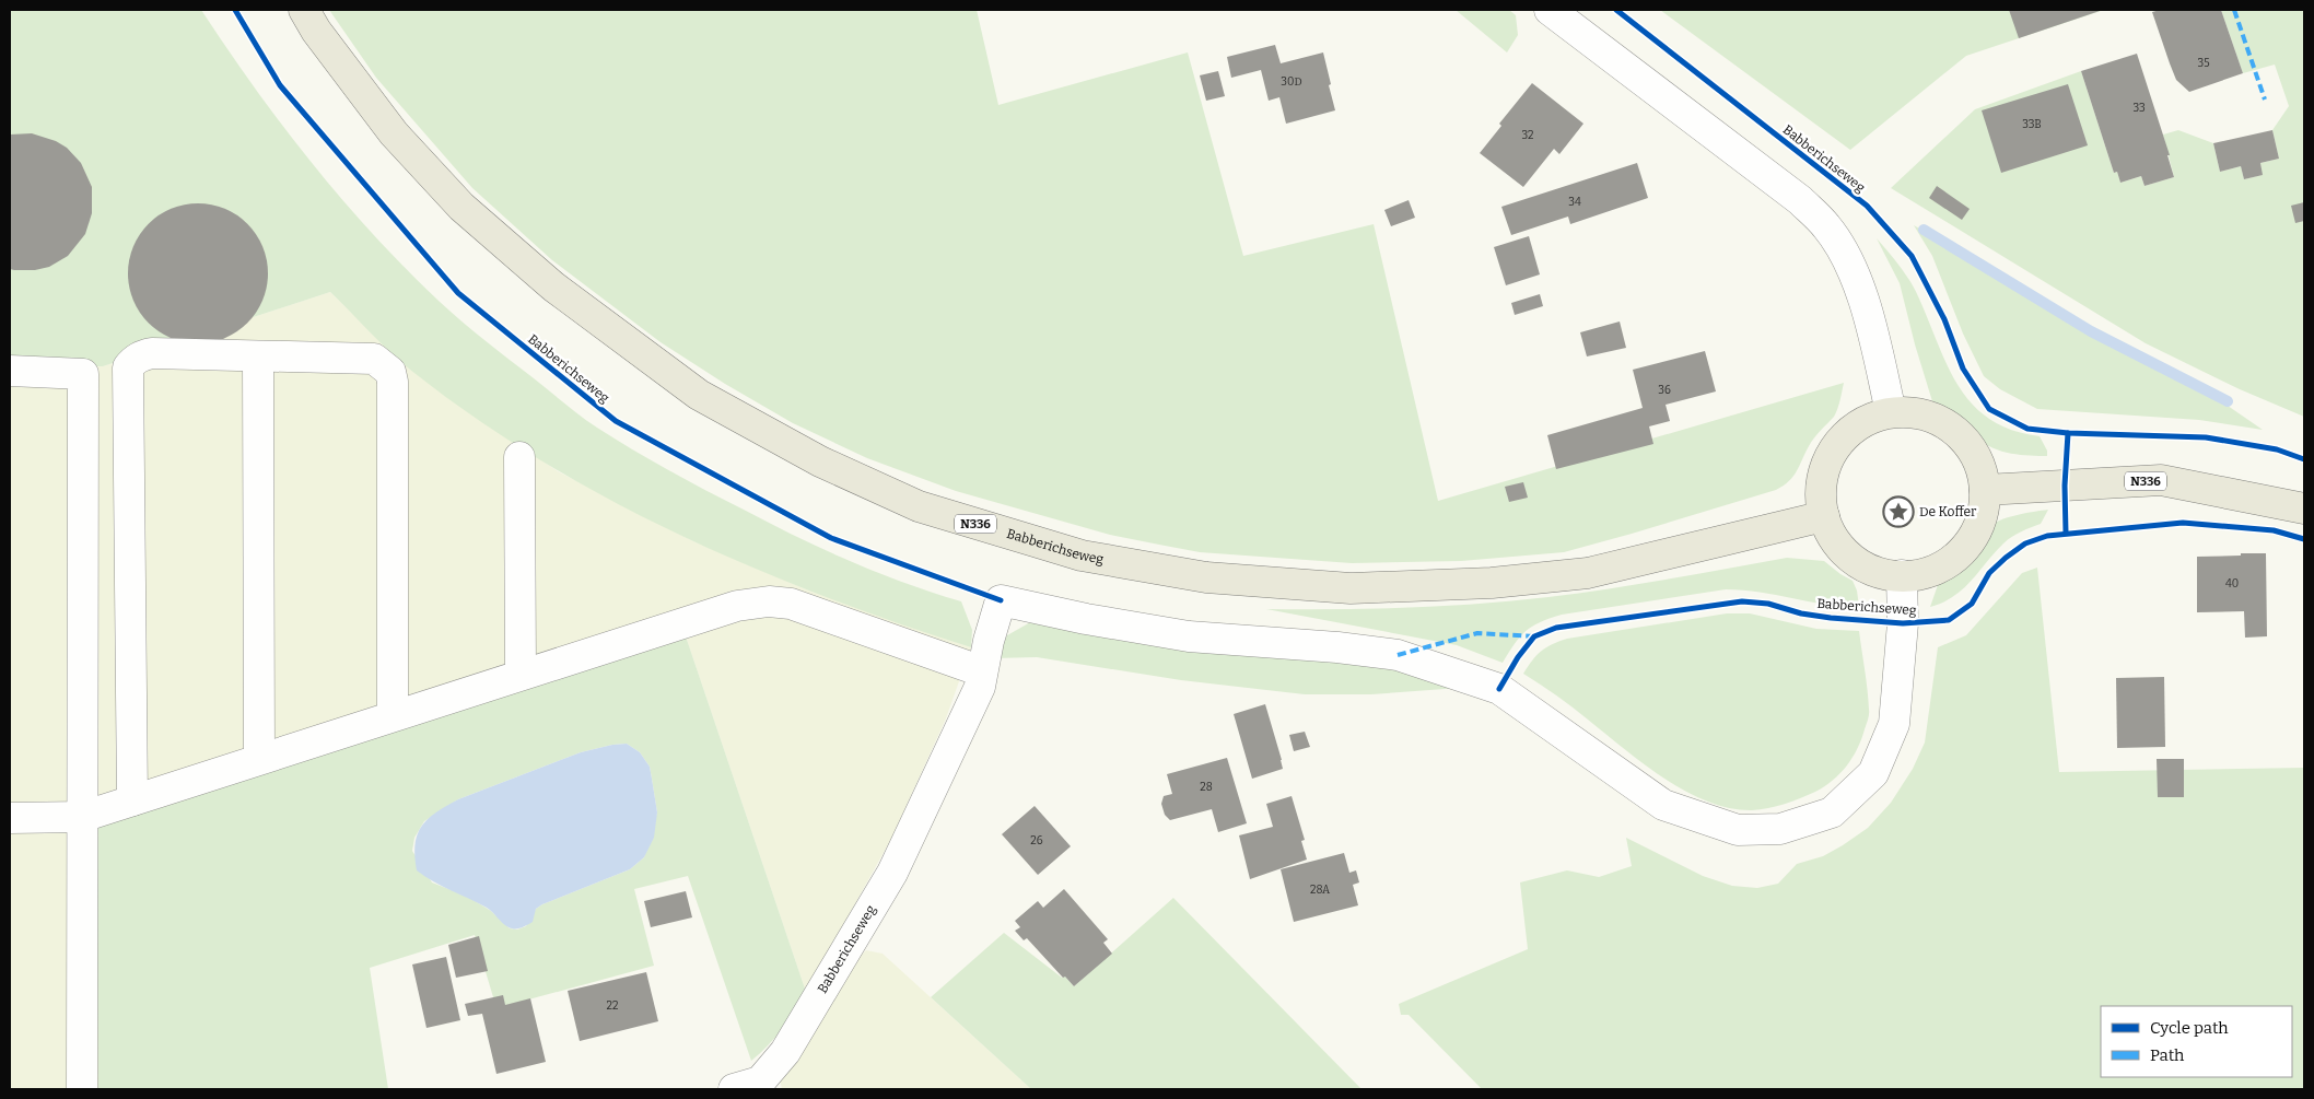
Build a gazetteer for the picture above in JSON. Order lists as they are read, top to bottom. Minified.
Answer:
{"streets":{"main road":["Babberichseweg","N336"]},"crossings":[["Babberichseweg","N336"]],"places":{"place":["De Koffer"]},"house_numbers":["35","30D","33","33B","32","34","36","40","28","26","28A","22"],"legend":["Cycle path","Path"]}
